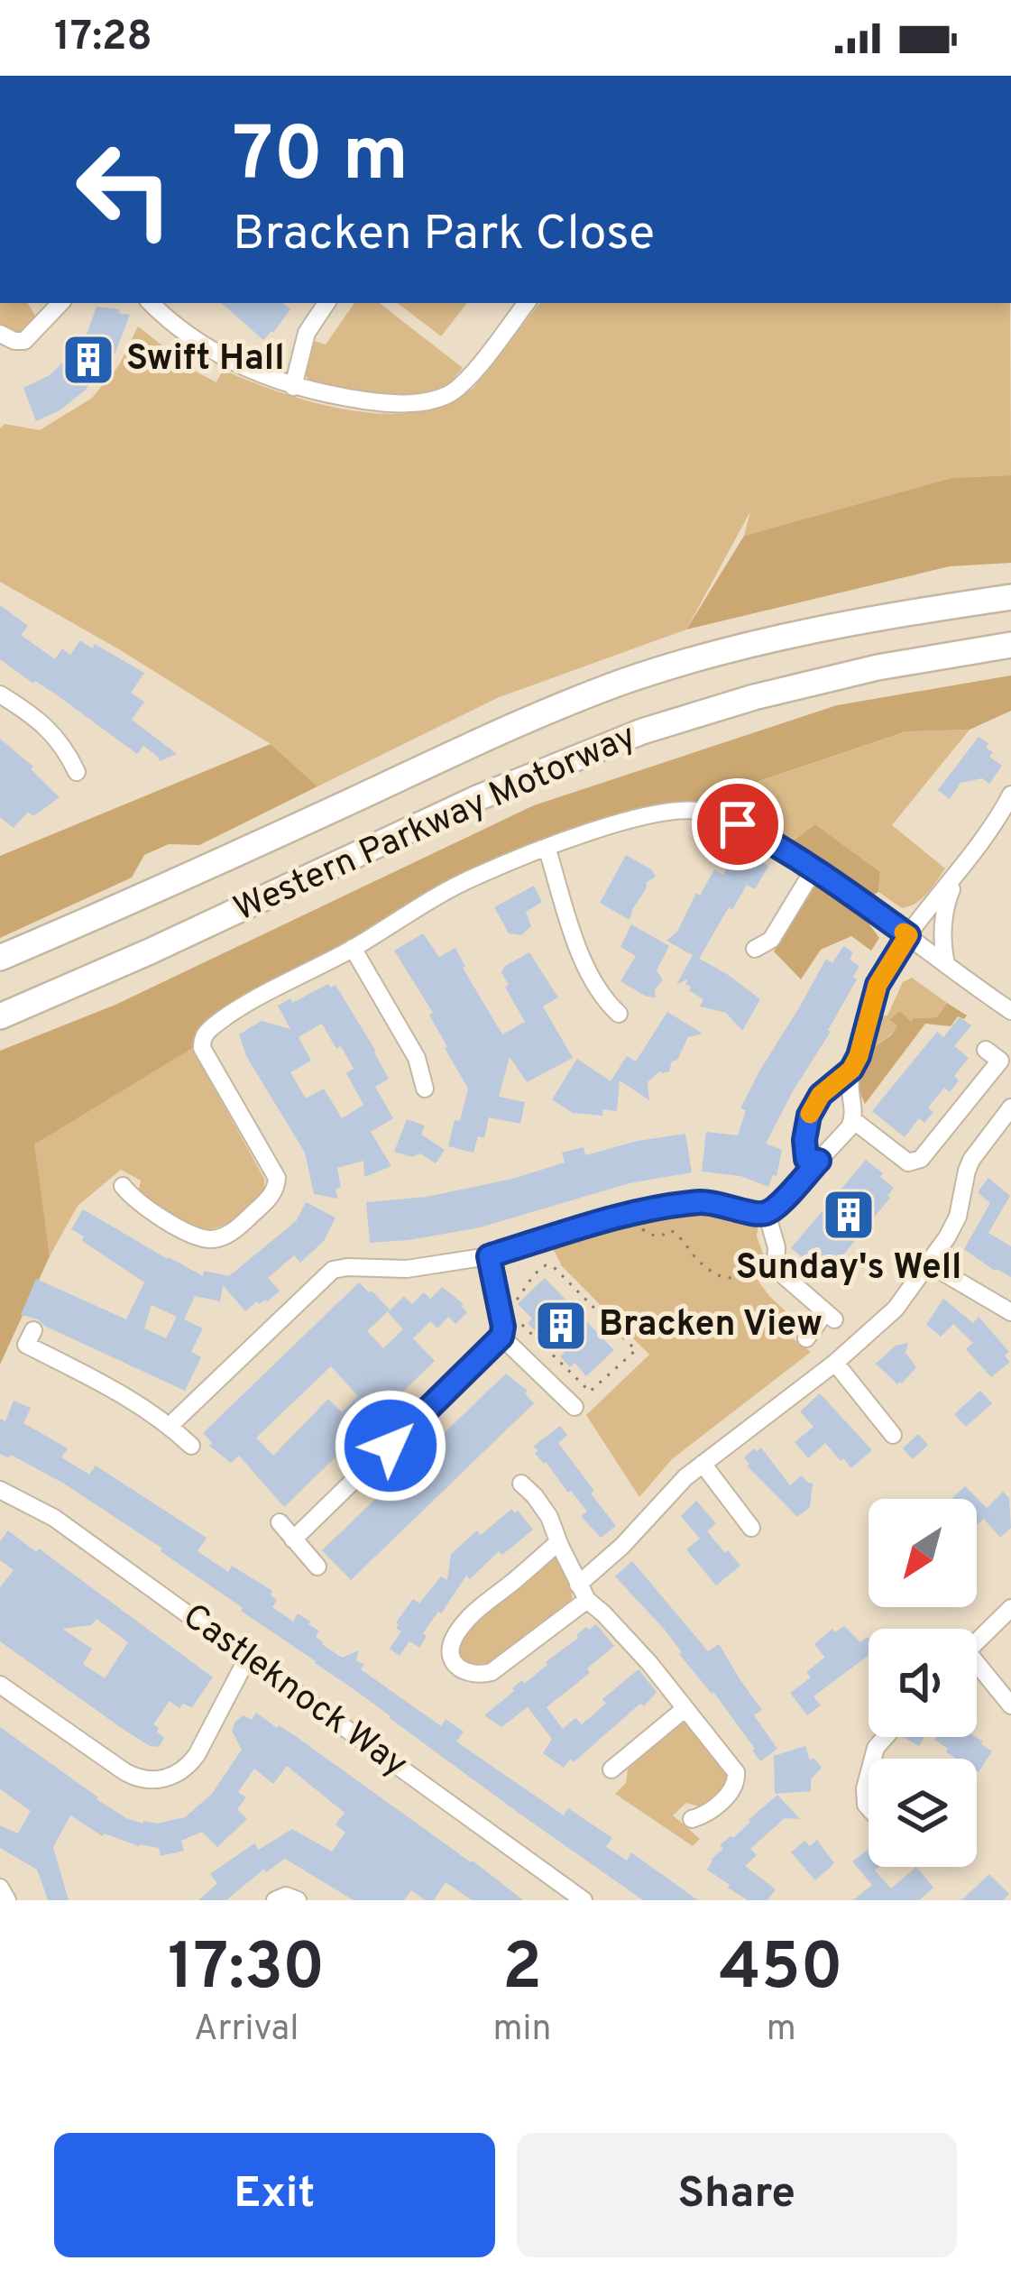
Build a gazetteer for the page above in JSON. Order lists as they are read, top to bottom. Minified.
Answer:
{"streets":{"highway":["Western Parkway Motorway"],"street":["Castleknock Way"]},"places":{"building":["Swift Hall","Sunday's Well","Bracken View"]},"north":"bottom left","page":{"status":"17:28","turn":["70 m","Bracken Park Close"],"eta":["17:30","Arrival","2","min","450","m"],"buttons":["Exit","Share"]}}
